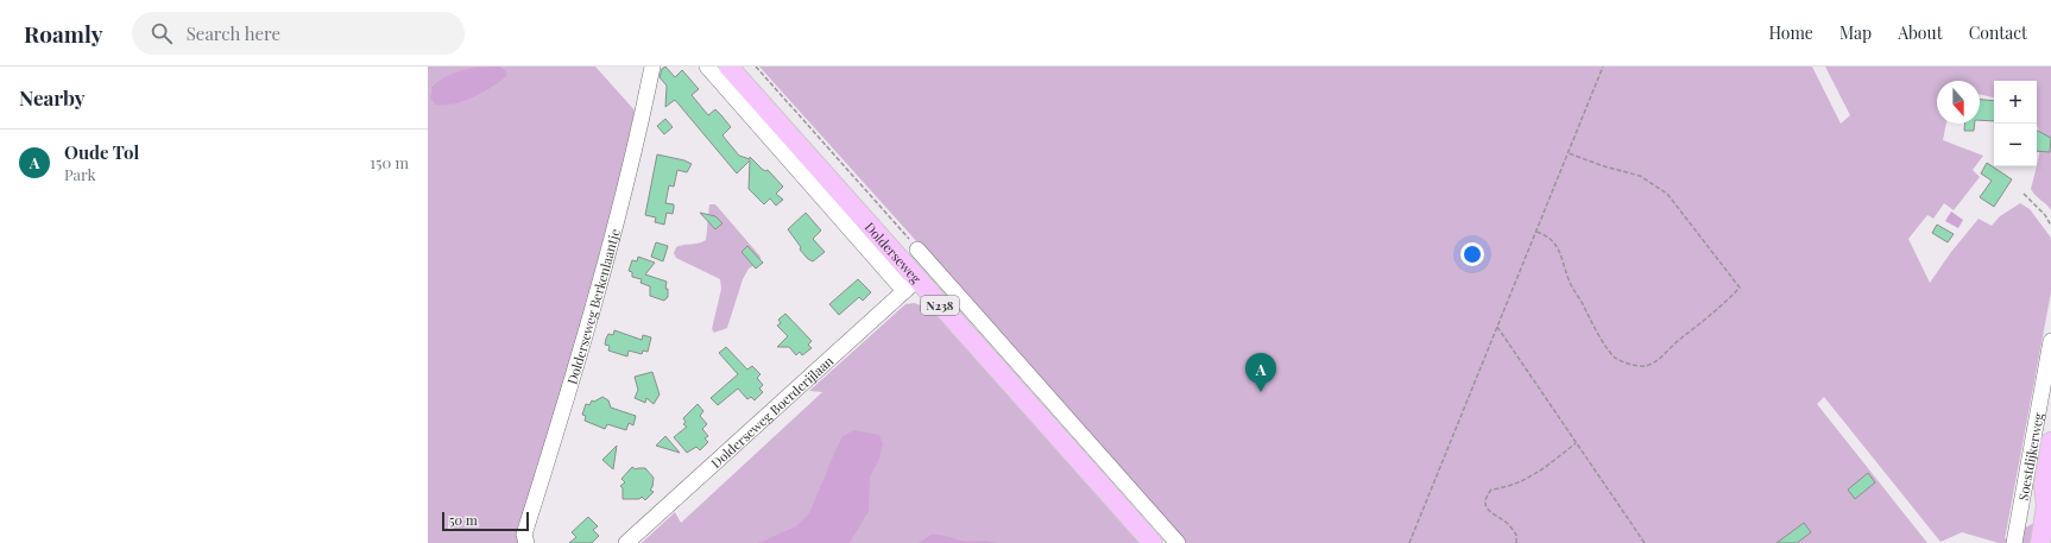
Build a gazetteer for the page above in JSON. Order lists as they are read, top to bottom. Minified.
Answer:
{"streets":{"main road":["Dolderseweg","N238","Soestdijkerweg"],"street":["Dolderseweg Berkenlaantje","Dolderseweg Boerderijlaan"]},"crossings":[["Dolderseweg","Dolderseweg Boerderijlaan"]],"scale_bar":"50 m","north":"bottom","page":{"header":"Roamly","search":"Search here","nav":["Home","Map","About","Contact"],"heading":"Nearby","map_buttons":["+","−"],"list":[{"mark":"A","name":"Oude Tol","note":"Park","value":"150 m"}],"pins":"A","scale":"50 m"}}
